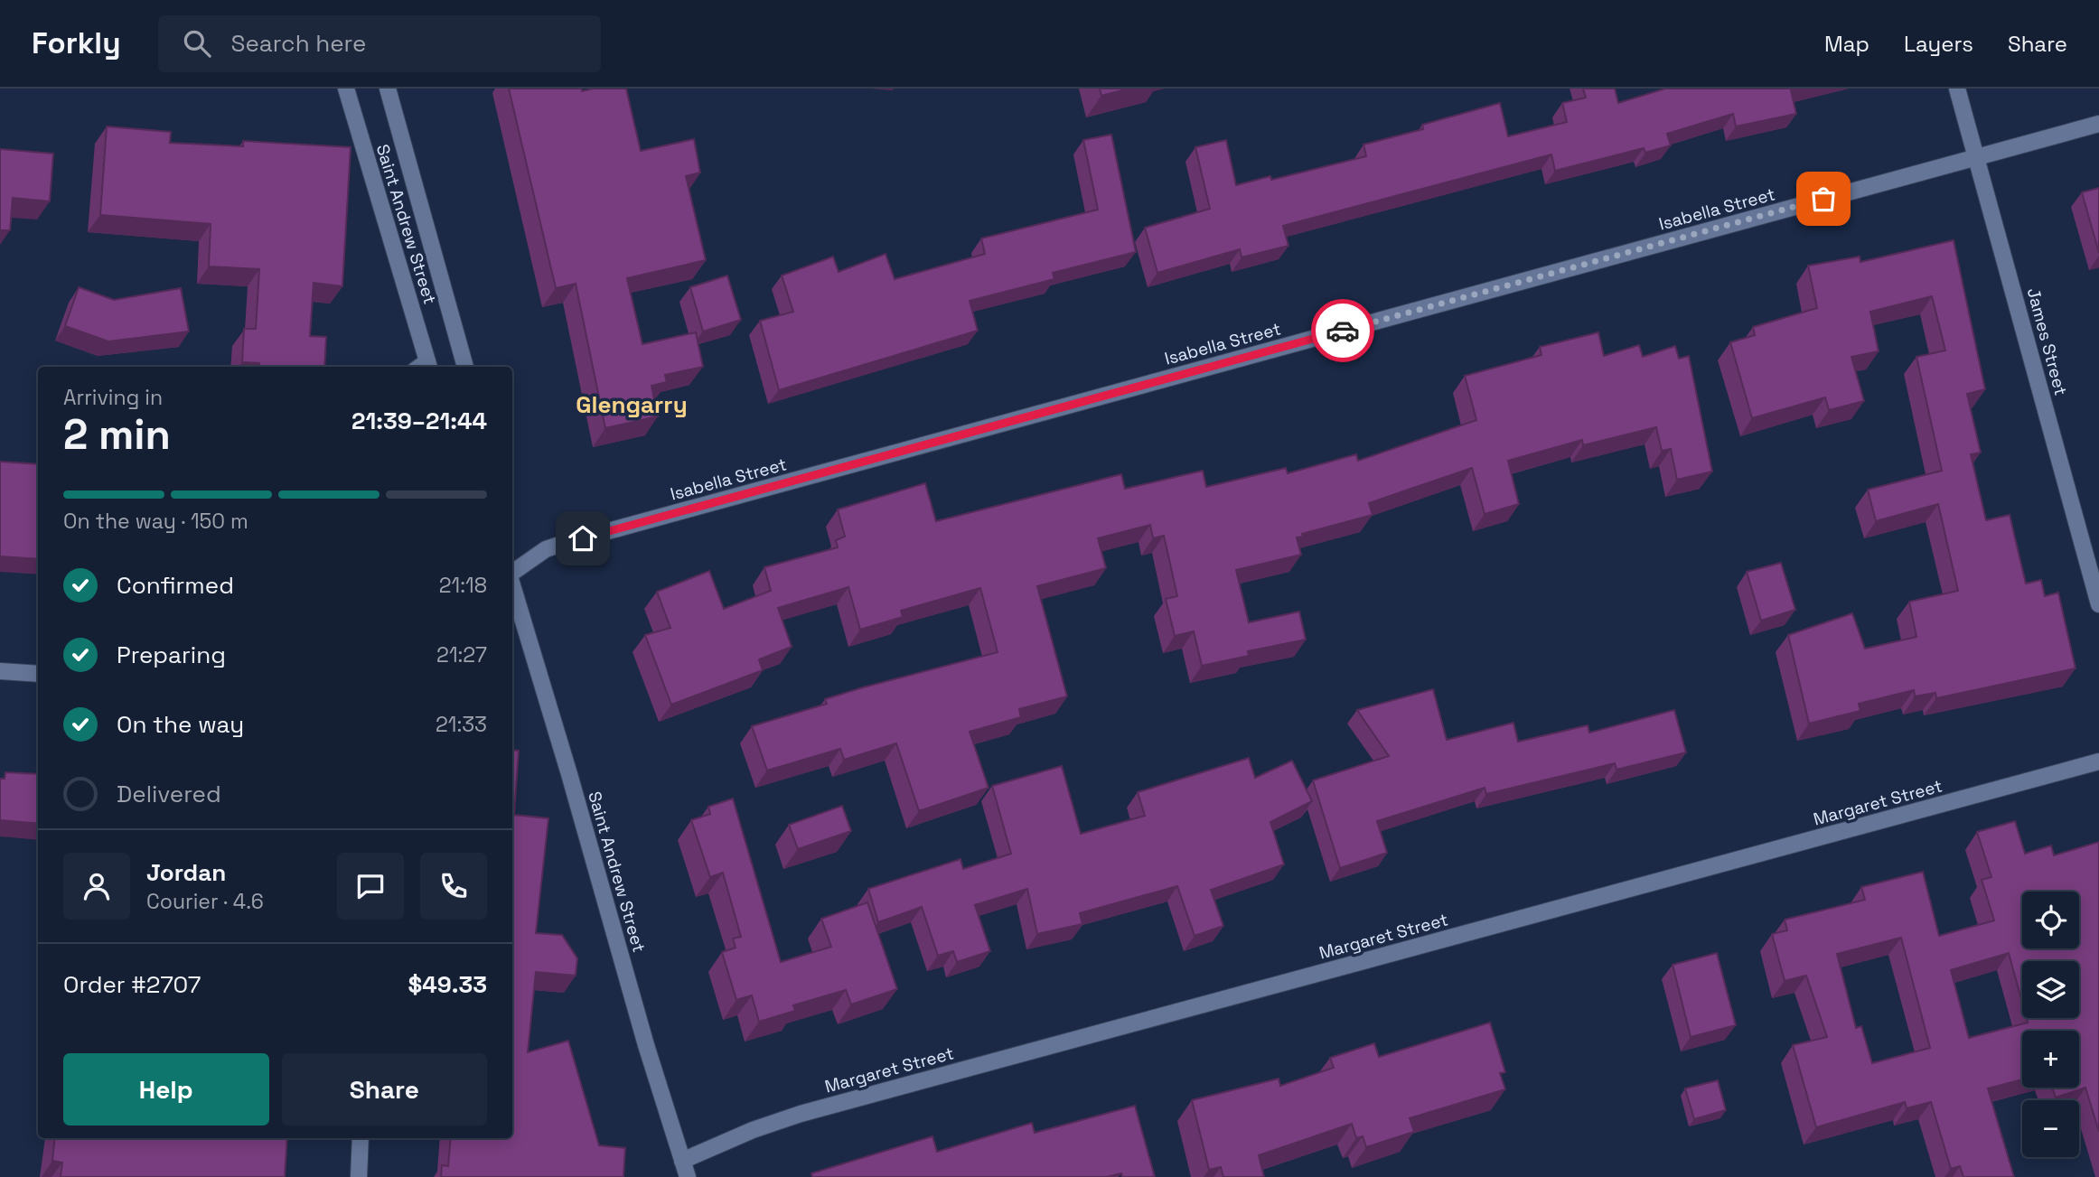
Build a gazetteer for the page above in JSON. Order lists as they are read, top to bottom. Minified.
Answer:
{"streets":{"street":["Isabella Street","Saint Andrew Street","James Street","Margaret Street"]},"crossings":[["Isabella Street","James Street"],["Saint Andrew Street","Margaret Street"]],"districts":["Glengarry"],"page":{"header":"Forkly","search":"Search here","nav":["Map","Layers","Share"],"heading":["2 min","Arriving in","21:39–21:44"],"panel":["Jordan","Courier · 4.6","Order #2707","$49.33"],"bar":"On the way · 150 m","list":[["Confirmed","21:18"],["Preparing","21:27"],["On the way","21:33"],"Delivered"],"map_buttons":["+","−"],"buttons":["Help","Share"]}}
